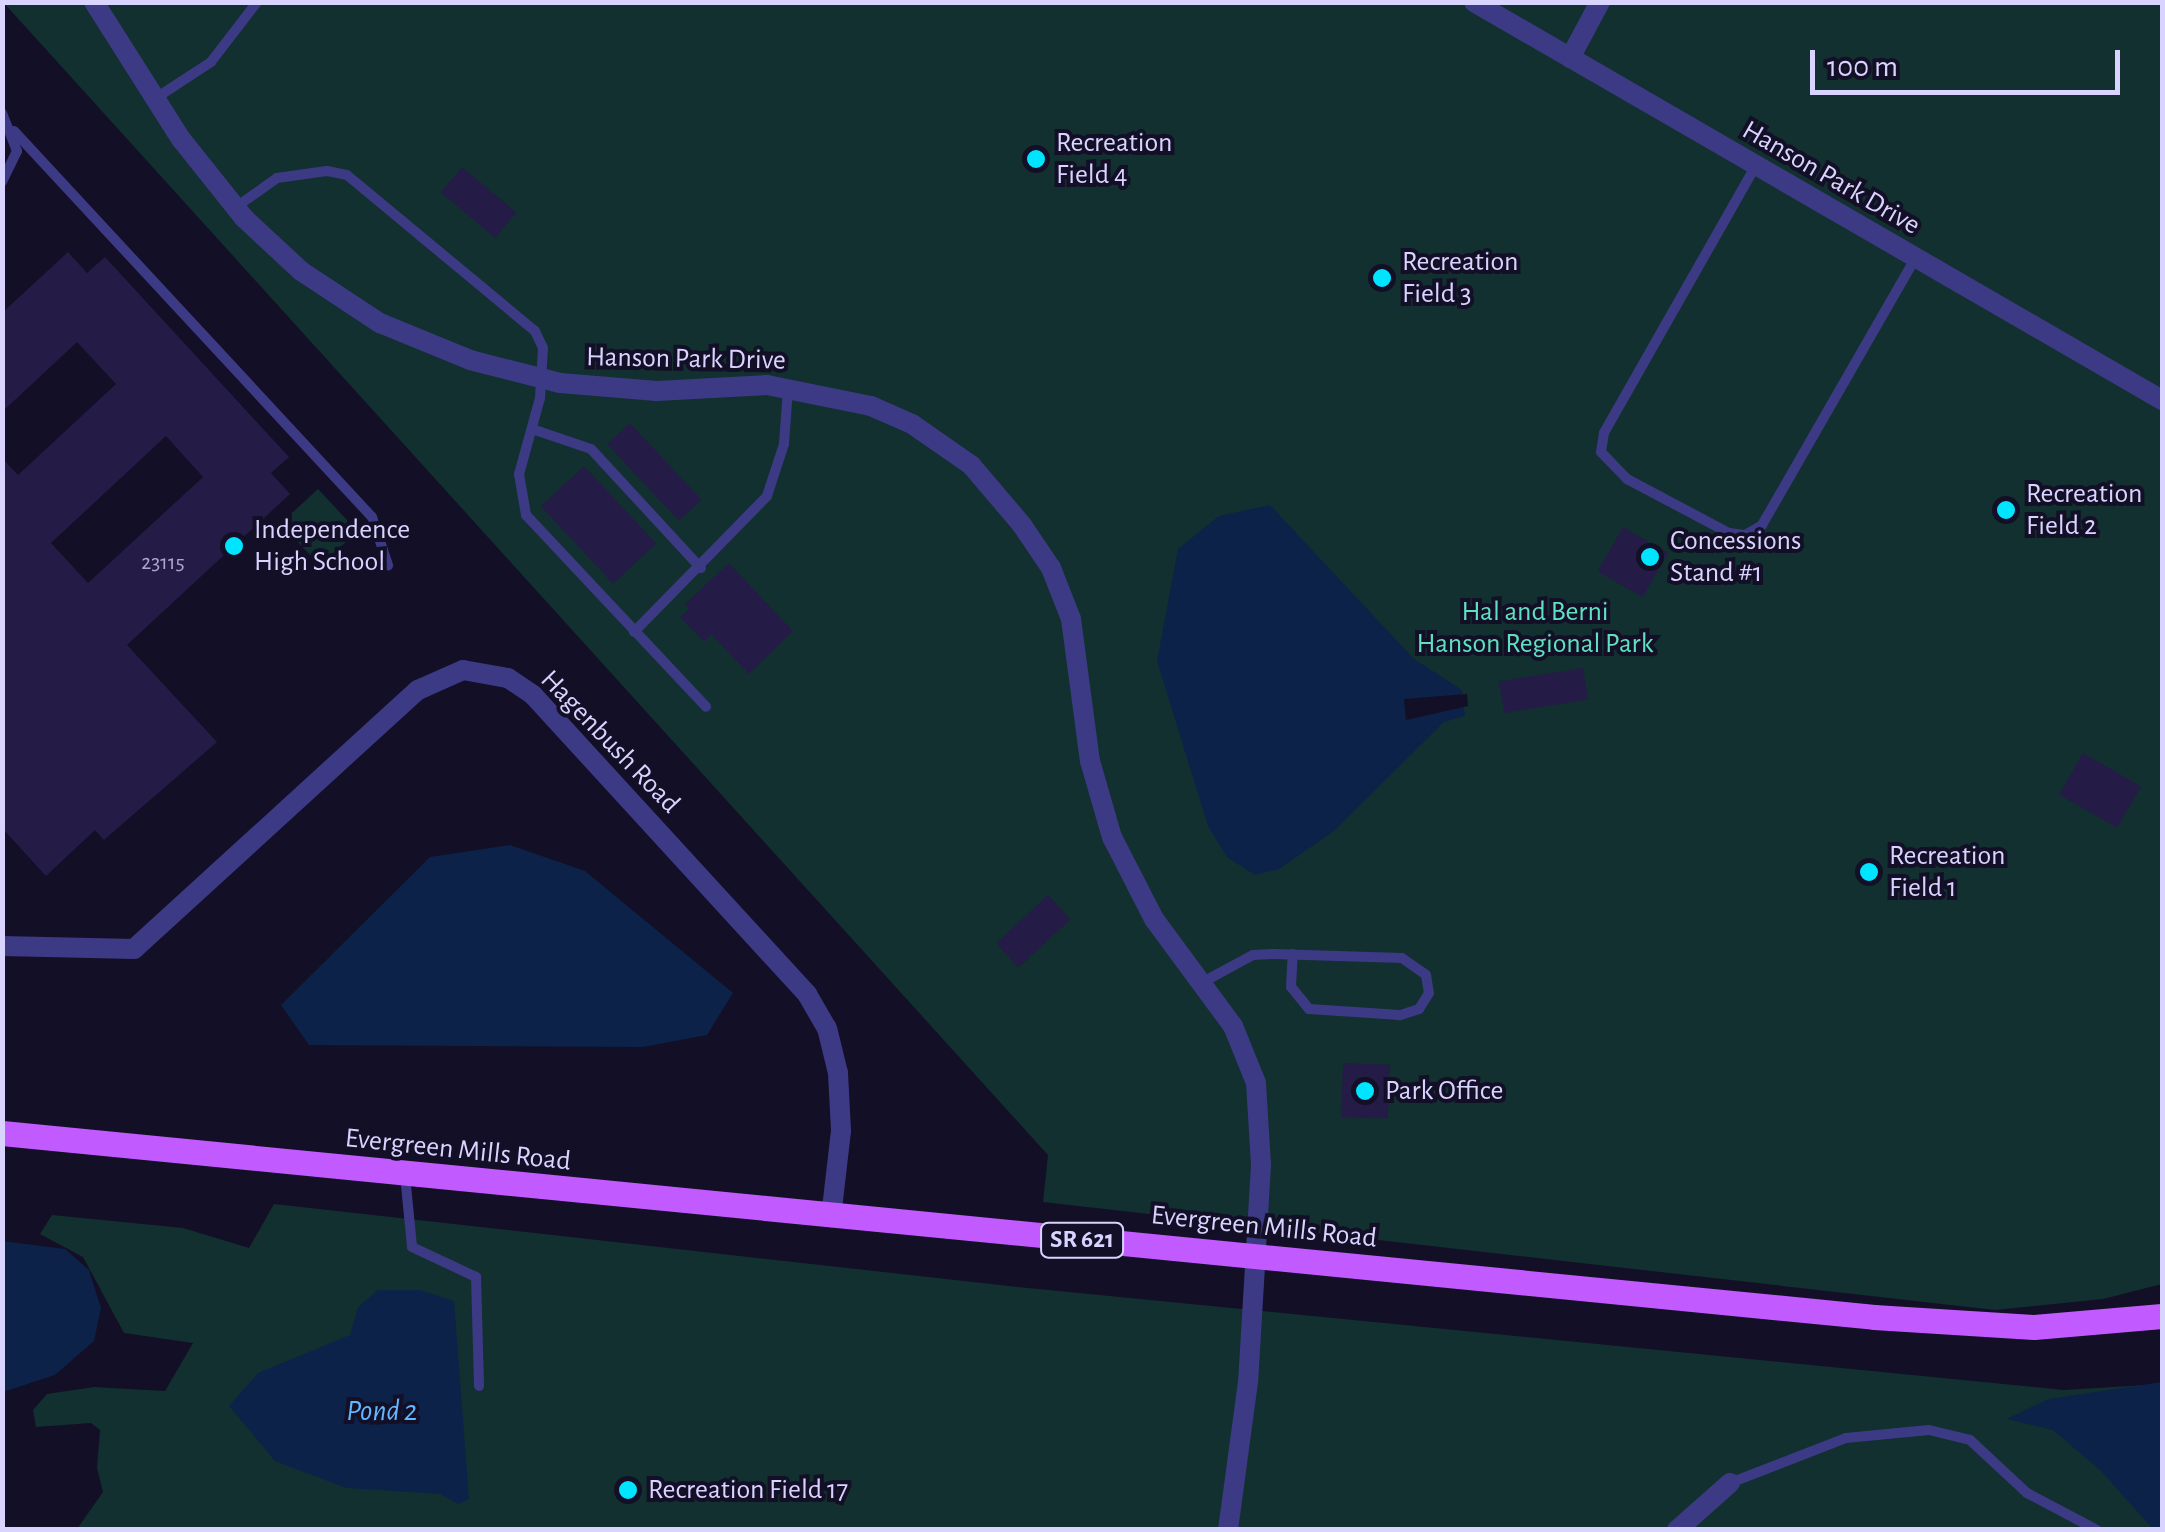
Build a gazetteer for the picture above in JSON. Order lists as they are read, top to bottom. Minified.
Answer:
{"streets":{"main road":["Evergreen Mills Road","SR 621"],"street":["Hanson Park Drive","Hagenbush Road"]},"crossings":[["Hanson Park Drive","Evergreen Mills Road"],["Hagenbush Road","Evergreen Mills Road"]],"water":["Pond 2"],"parks":["Hal and Berni Hanson Regional Park"],"places":["Recreation Field 4","Recreation Field 3","Recreation Field 2","Independence High School","Concessions Stand #1","Recreation Field 1","Park Office","Recreation Field 17"],"house_numbers":["23115"],"scale_bar":"100 m"}
